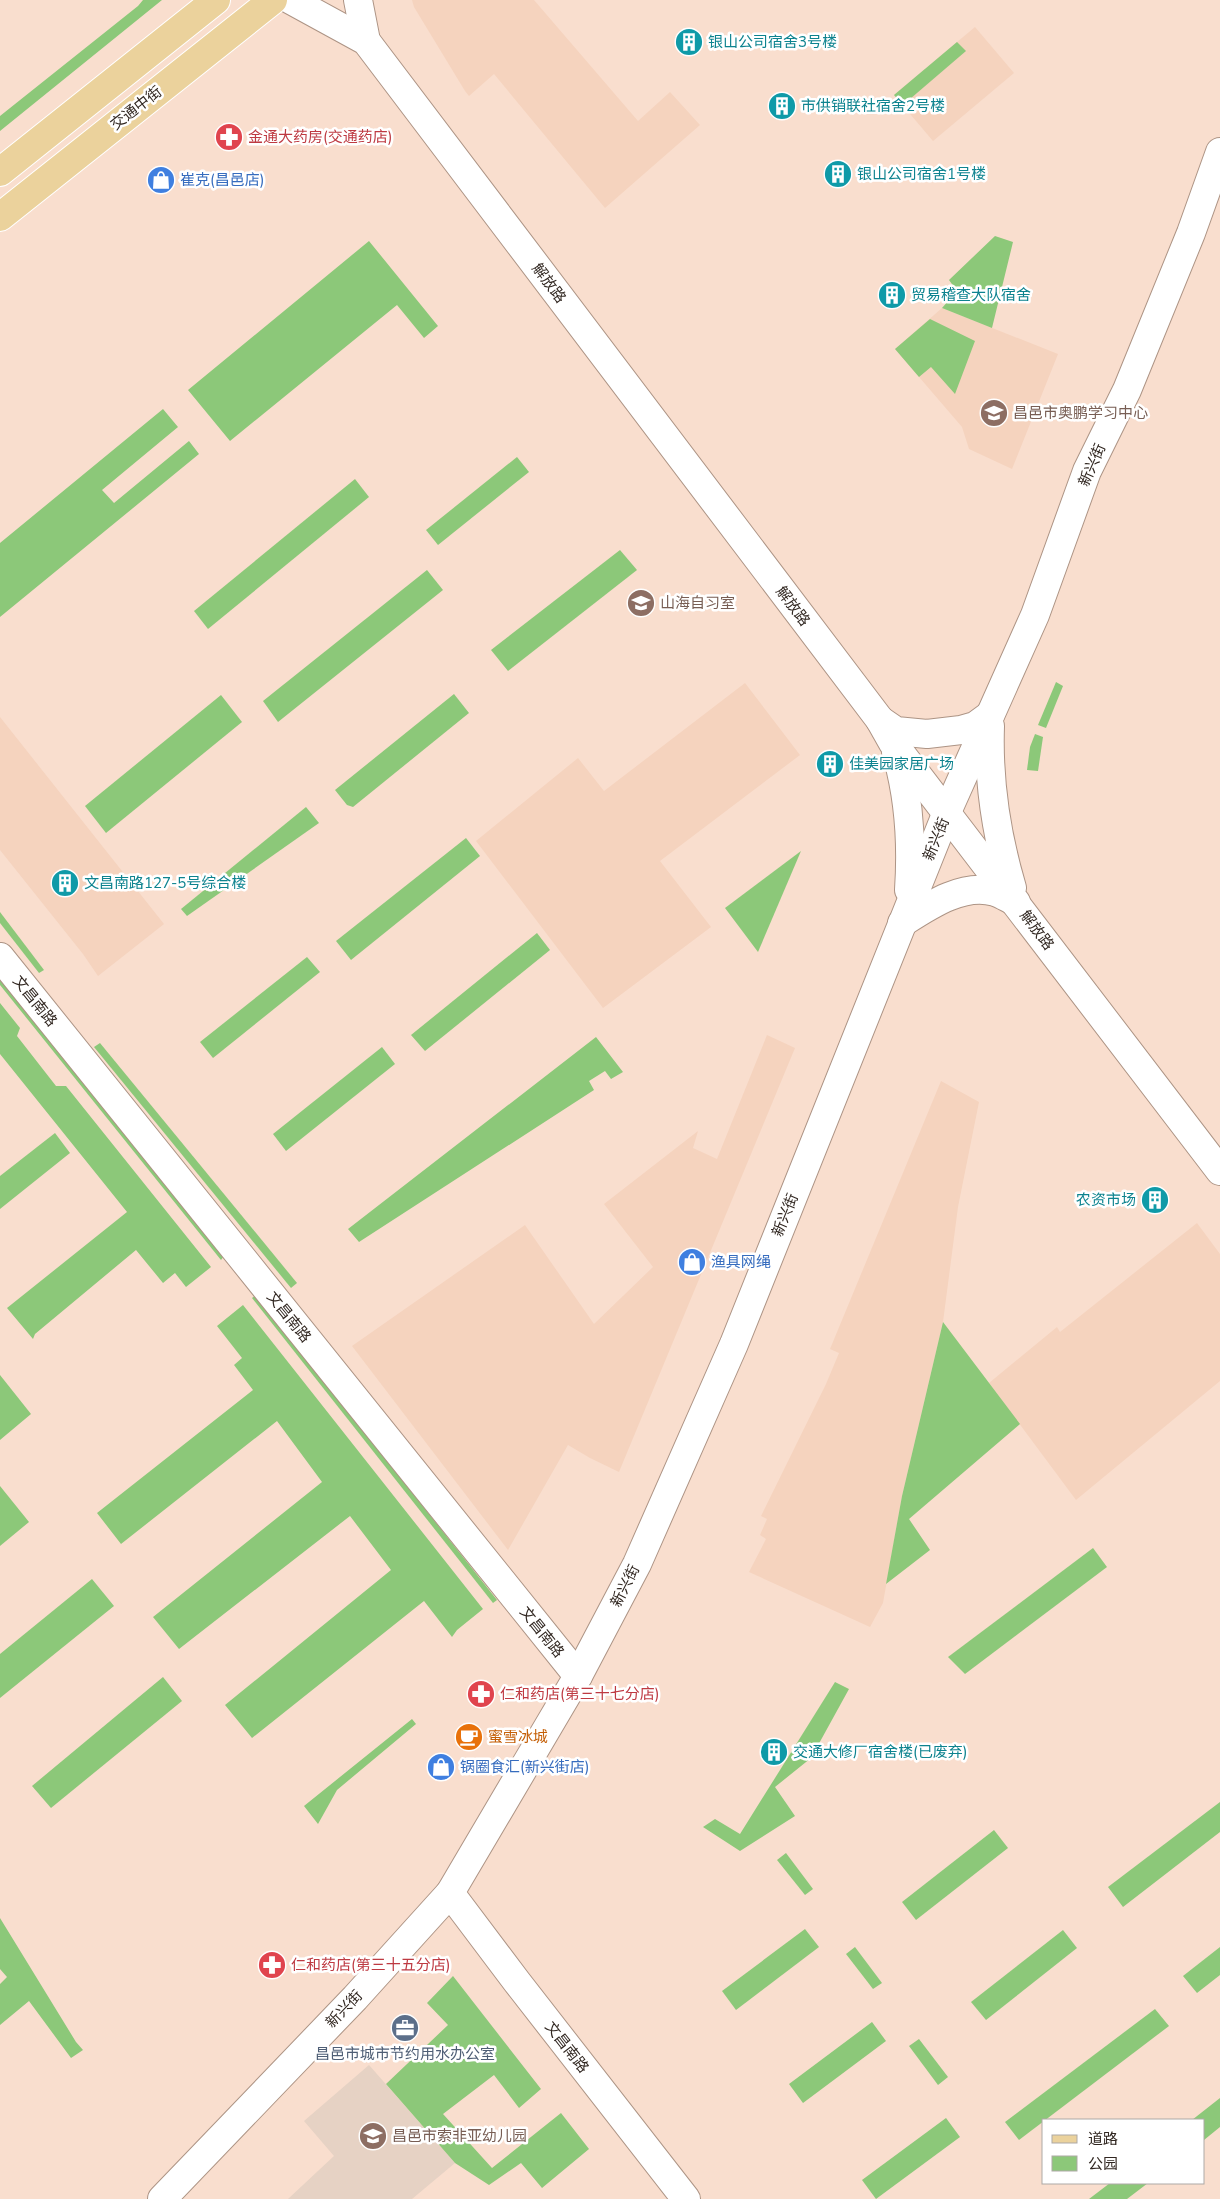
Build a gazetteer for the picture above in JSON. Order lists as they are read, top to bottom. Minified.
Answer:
{"streets":{"main road":["交通中街"],"street":["解放路","新兴街","文昌南路"]},"crossings":[["解放路","新兴街"],["新兴街","文昌南路"]],"places":{"building":["银山公司宿舍3号楼","市供销联社宿舍2号楼","银山公司宿舍1号楼","贸易稽查大队宿舍","佳美园家居广场","文昌南路127-5号综合楼","农资市场","交通大修厂宿舍楼(已废弃)"],"pharmacy":["金通大药房(交通药店)","仁和药店(第三十七分店)","仁和药店(第三十五分店)"],"shop":["崔克(昌邑店)","渔具网绳","锅圈食汇(新兴街店)"],"school or university":["昌邑市奥鹏学习中心","山海自习室","昌邑市索非亚幼儿园"],"cafe":["蜜雪冰城"],"office":["昌邑市城市节约用水办公室"]},"legend":["道路","公园"]}
